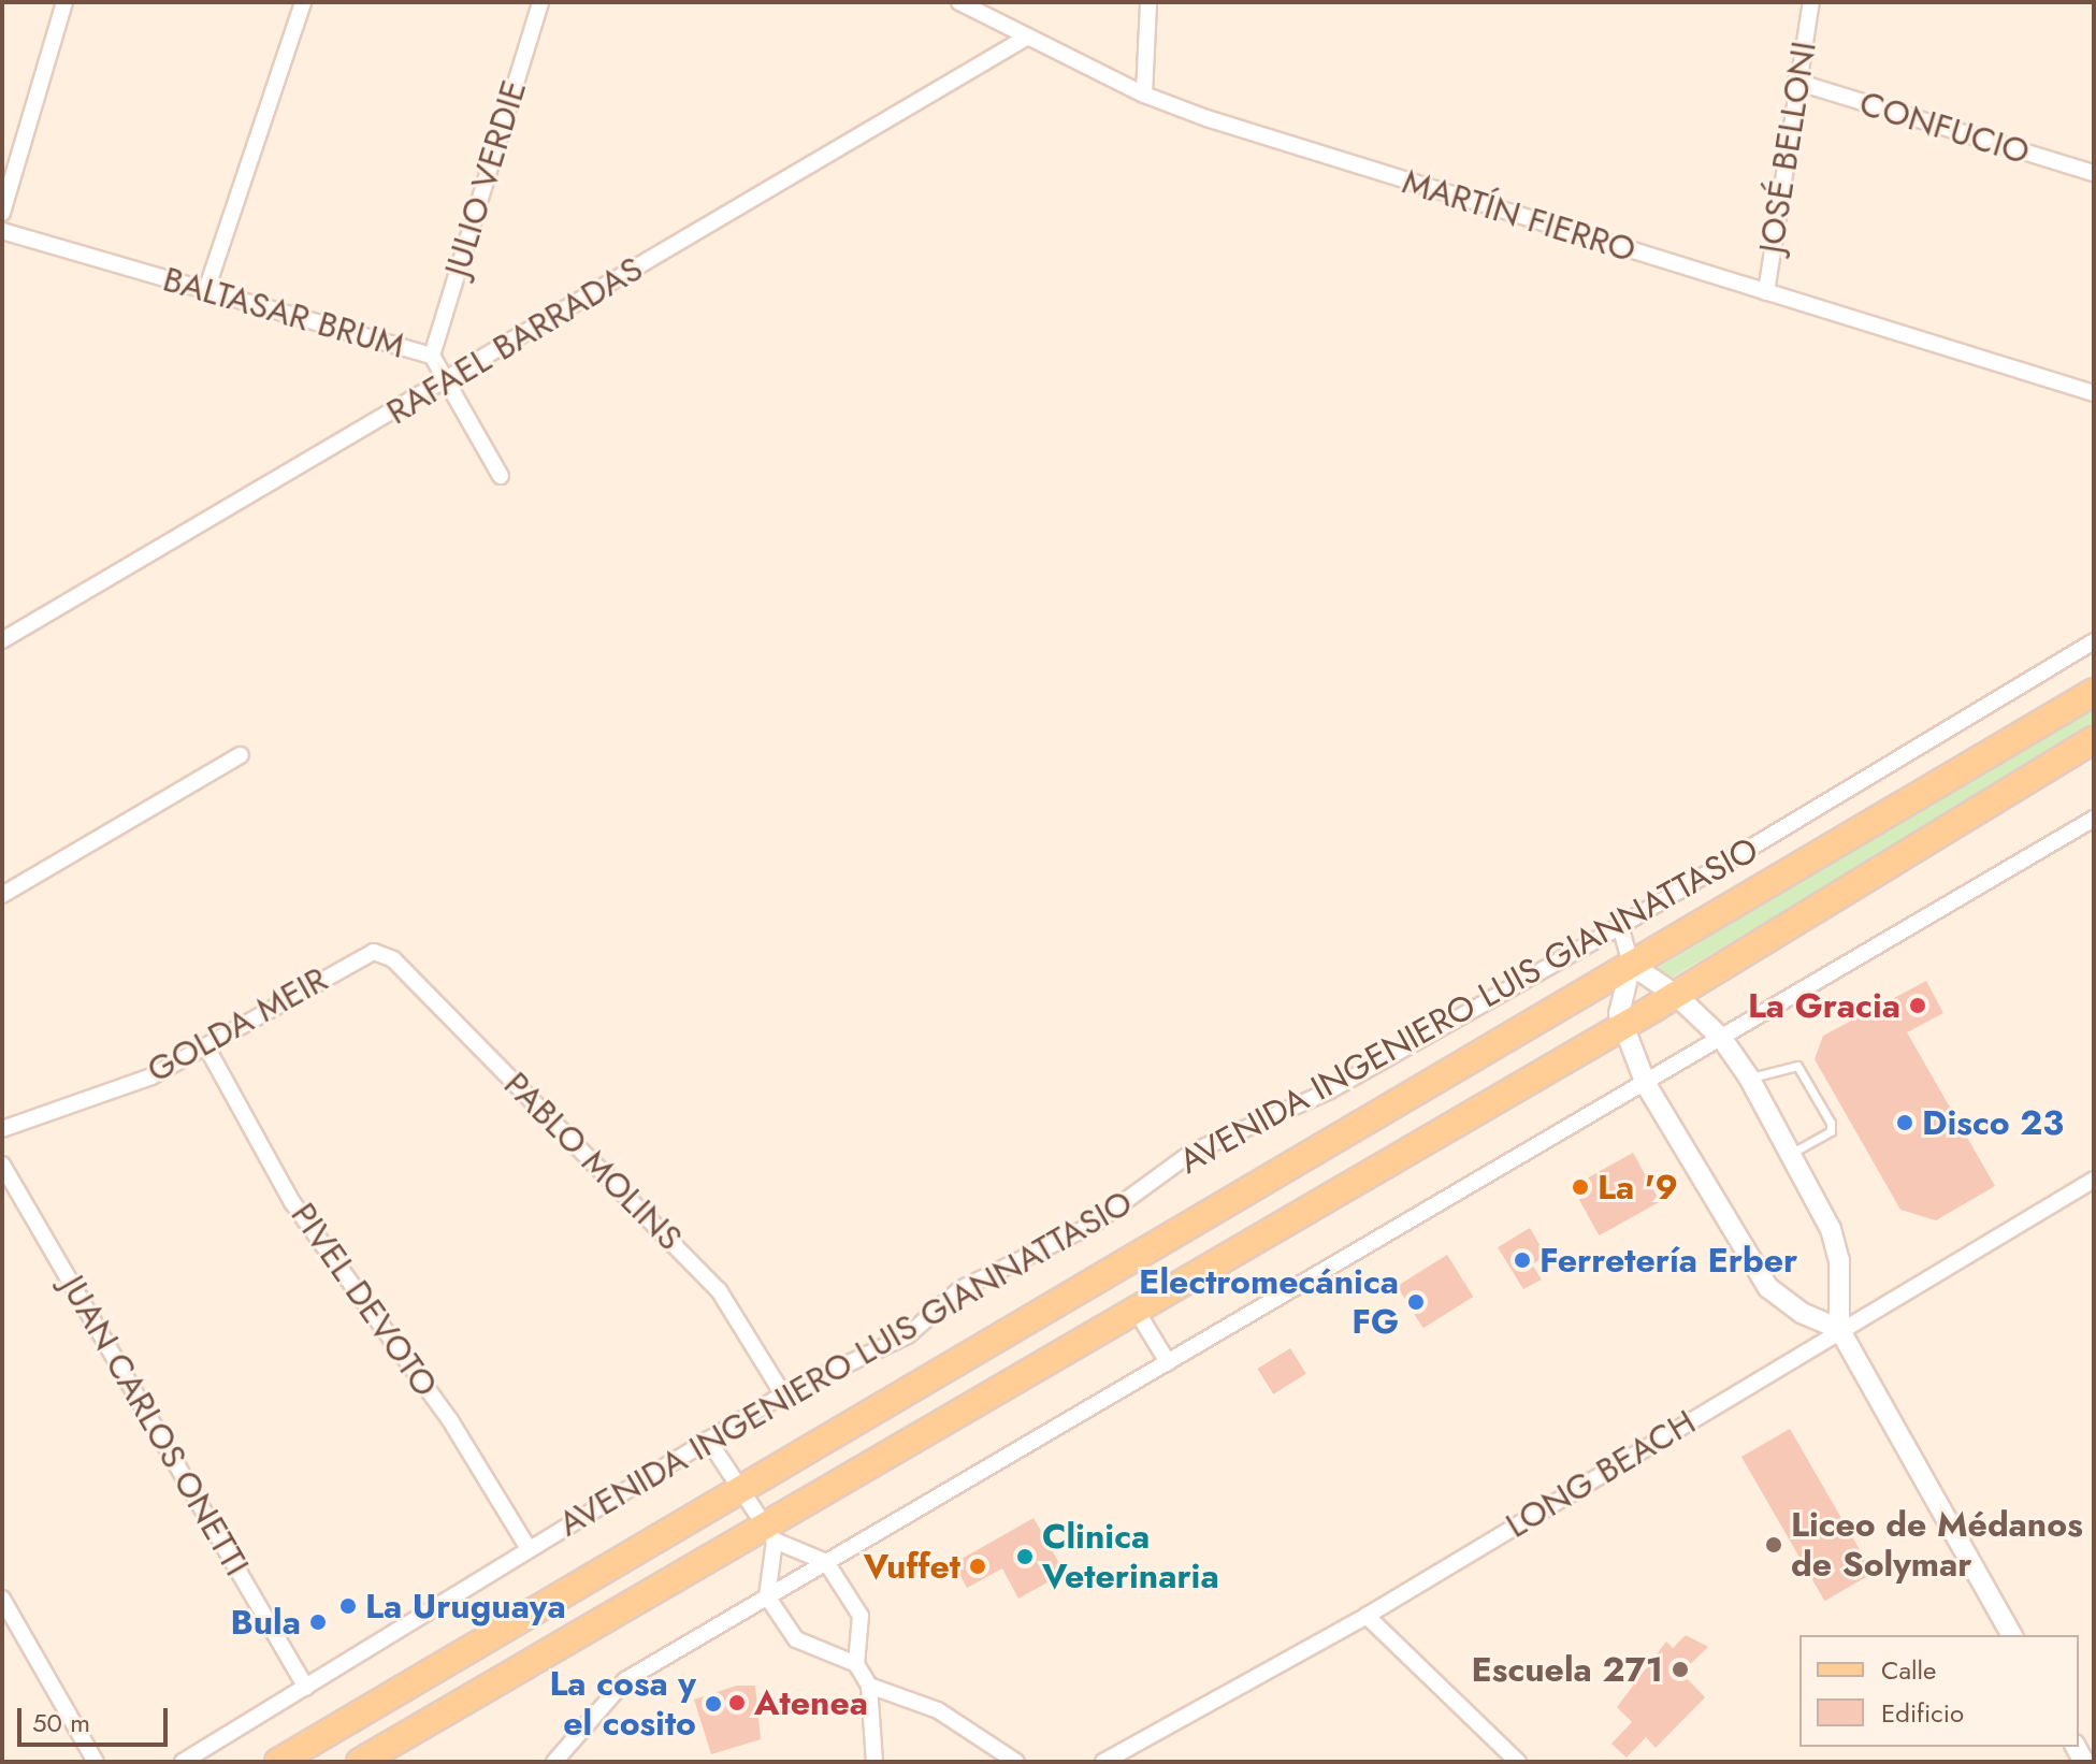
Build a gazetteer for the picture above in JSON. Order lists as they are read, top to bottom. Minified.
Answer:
{"streets":{"main road":["AVENIDA INGENIERO LUIS GIANNATTASIO"],"street":["CONFUCIO","JOSÉ BELLONI","JULIO VERDIE","MARTÍN FIERRO","BALTASAR BRUM","RAFAEL BARRADAS","GOLDA MEIR","PABLO MOLINS","PIVEL DEVOTO","JUAN CARLOS ONETTI","LONG BEACH"]},"crossings":[["CONFUCIO","JOSÉ BELLONI"],["JOSÉ BELLONI","MARTÍN FIERRO"],["JULIO VERDIE","BALTASAR BRUM"],["MARTÍN FIERRO","RAFAEL BARRADAS"],["BALTASAR BRUM","RAFAEL BARRADAS"],["AVENIDA INGENIERO LUIS GIANNATTASIO","PABLO MOLINS"],["AVENIDA INGENIERO LUIS GIANNATTASIO","PIVEL DEVOTO"],["AVENIDA INGENIERO LUIS GIANNATTASIO","JUAN CARLOS ONETTI"],["GOLDA MEIR","PABLO MOLINS"],["GOLDA MEIR","PIVEL DEVOTO"]],"places":["La Gracia","Disco 23","La '9","Ferretería Erber","Electromecánica FG","Liceo de Médanos de Solymar","Clinica Veterinaria","Vuffet","La Uruguaya","Bula","Escuela 271","Atenea","La cosa y el cosito"],"legend":["Calle","Edificio"],"scale_bar":"50 m"}
